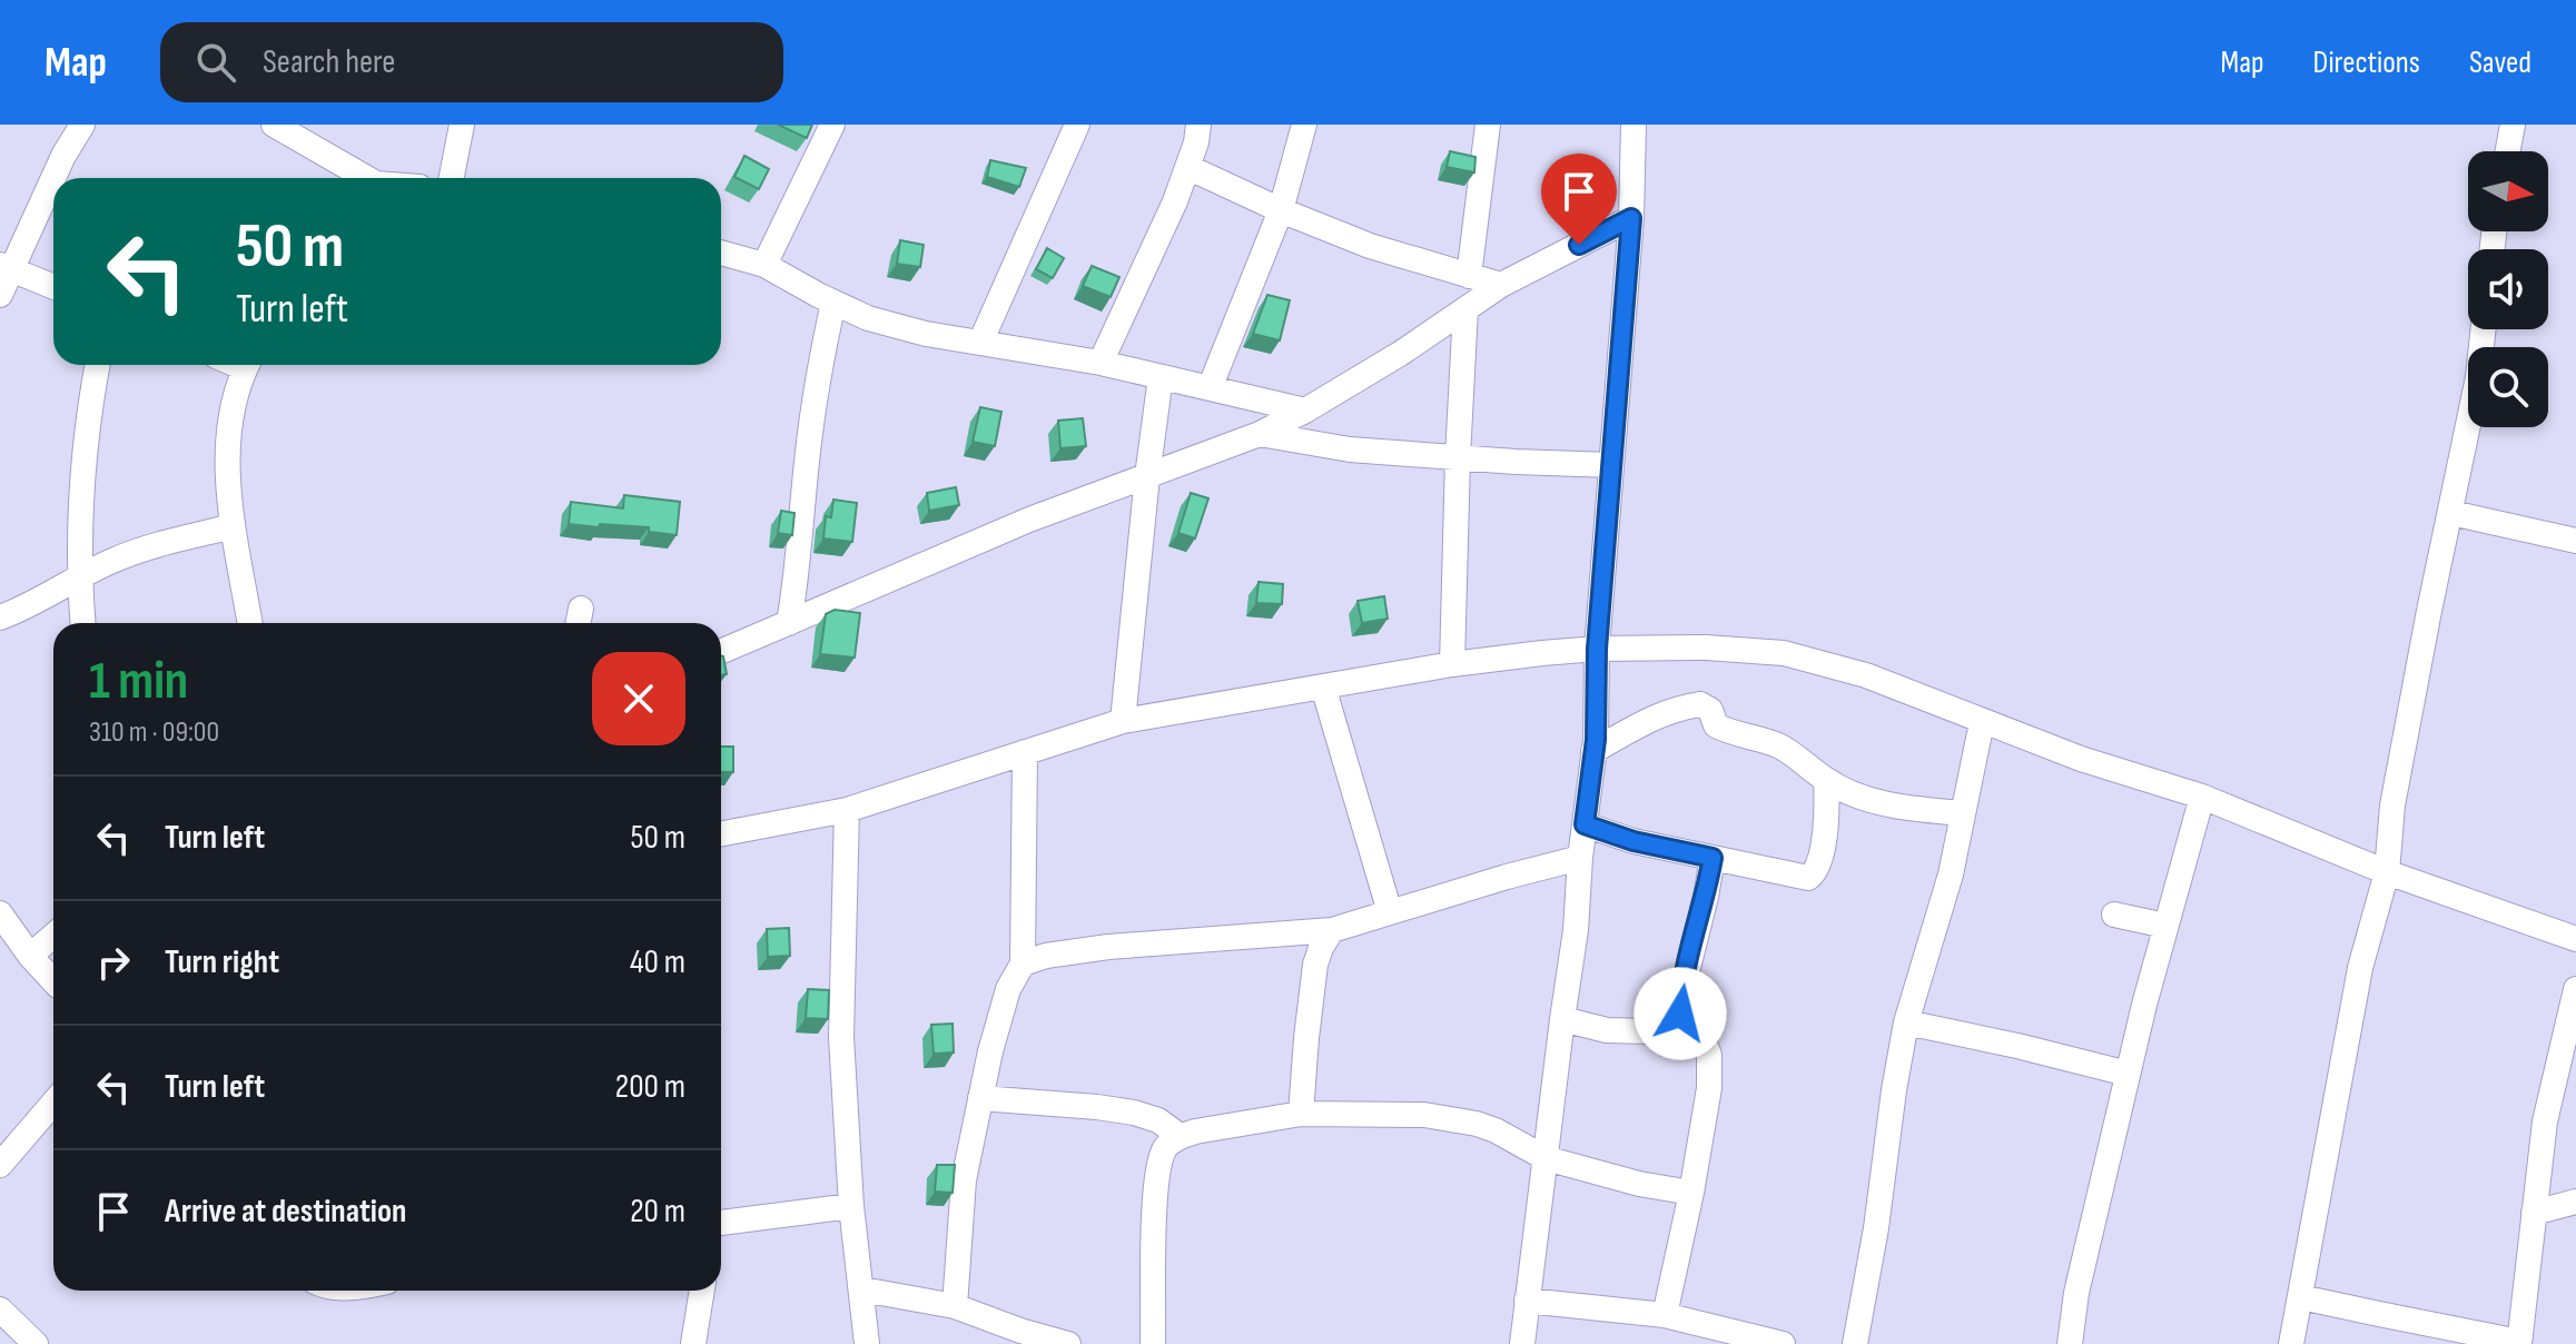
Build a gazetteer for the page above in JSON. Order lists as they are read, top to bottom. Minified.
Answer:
{"north":"right","page":{"header":"Map","search":"Search here","nav":["Map","Directions","Saved"],"turn":["50 m","Turn left"],"heading":["1 min","310 m · 09:00"],"list":[{"name":"Turn left","value":"50 m"},{"name":"Turn right","value":"40 m"},{"name":"Turn left","value":"200 m"},{"name":"Arrive at destination","value":"20 m"}]}}
